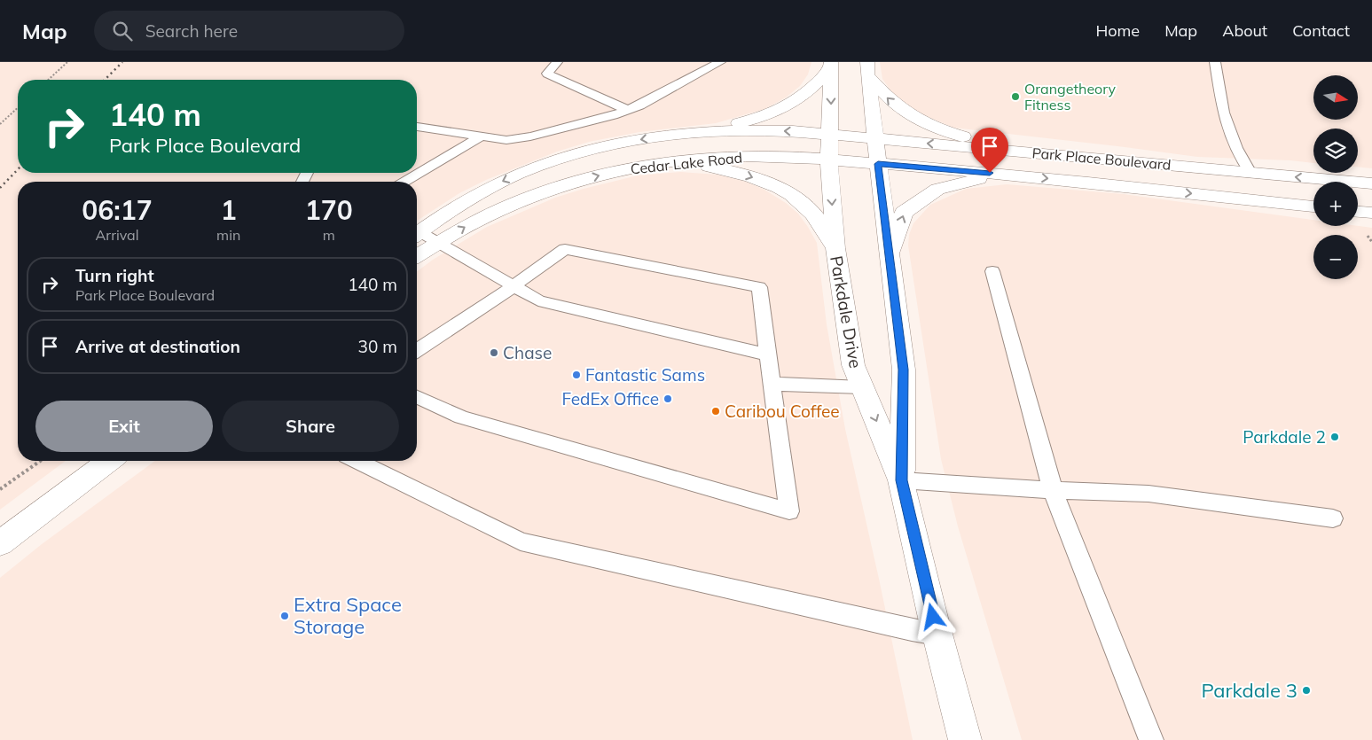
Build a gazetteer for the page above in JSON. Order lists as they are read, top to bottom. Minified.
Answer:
{"streets":{"street":["Park Place Boulevard","Cedar Lake Road","Parkdale Drive"]},"crossings":[["Park Place Boulevard","Cedar Lake Road"],["Park Place Boulevard","Parkdale Drive"],["Cedar Lake Road","Parkdale Drive"]],"places":["Orangetheory Fitness","Chase","Fantastic Sams","FedEx Office","Caribou Coffee","Parkdale 2","Extra Space Storage","Parkdale 3"],"north":"right","page":{"header":"Map","search":"Search here","nav":["Home","Map","About","Contact"],"map_buttons":["+","−"],"turn":["140 m","Park Place Boulevard"],"eta":["06:17","Arrival","1","min","170","m"],"list":[{"name":"Turn right","note":"Park Place Boulevard","value":"140 m"},{"name":"Arrive at destination","value":"30 m"}],"buttons":["Exit","Share"]}}
